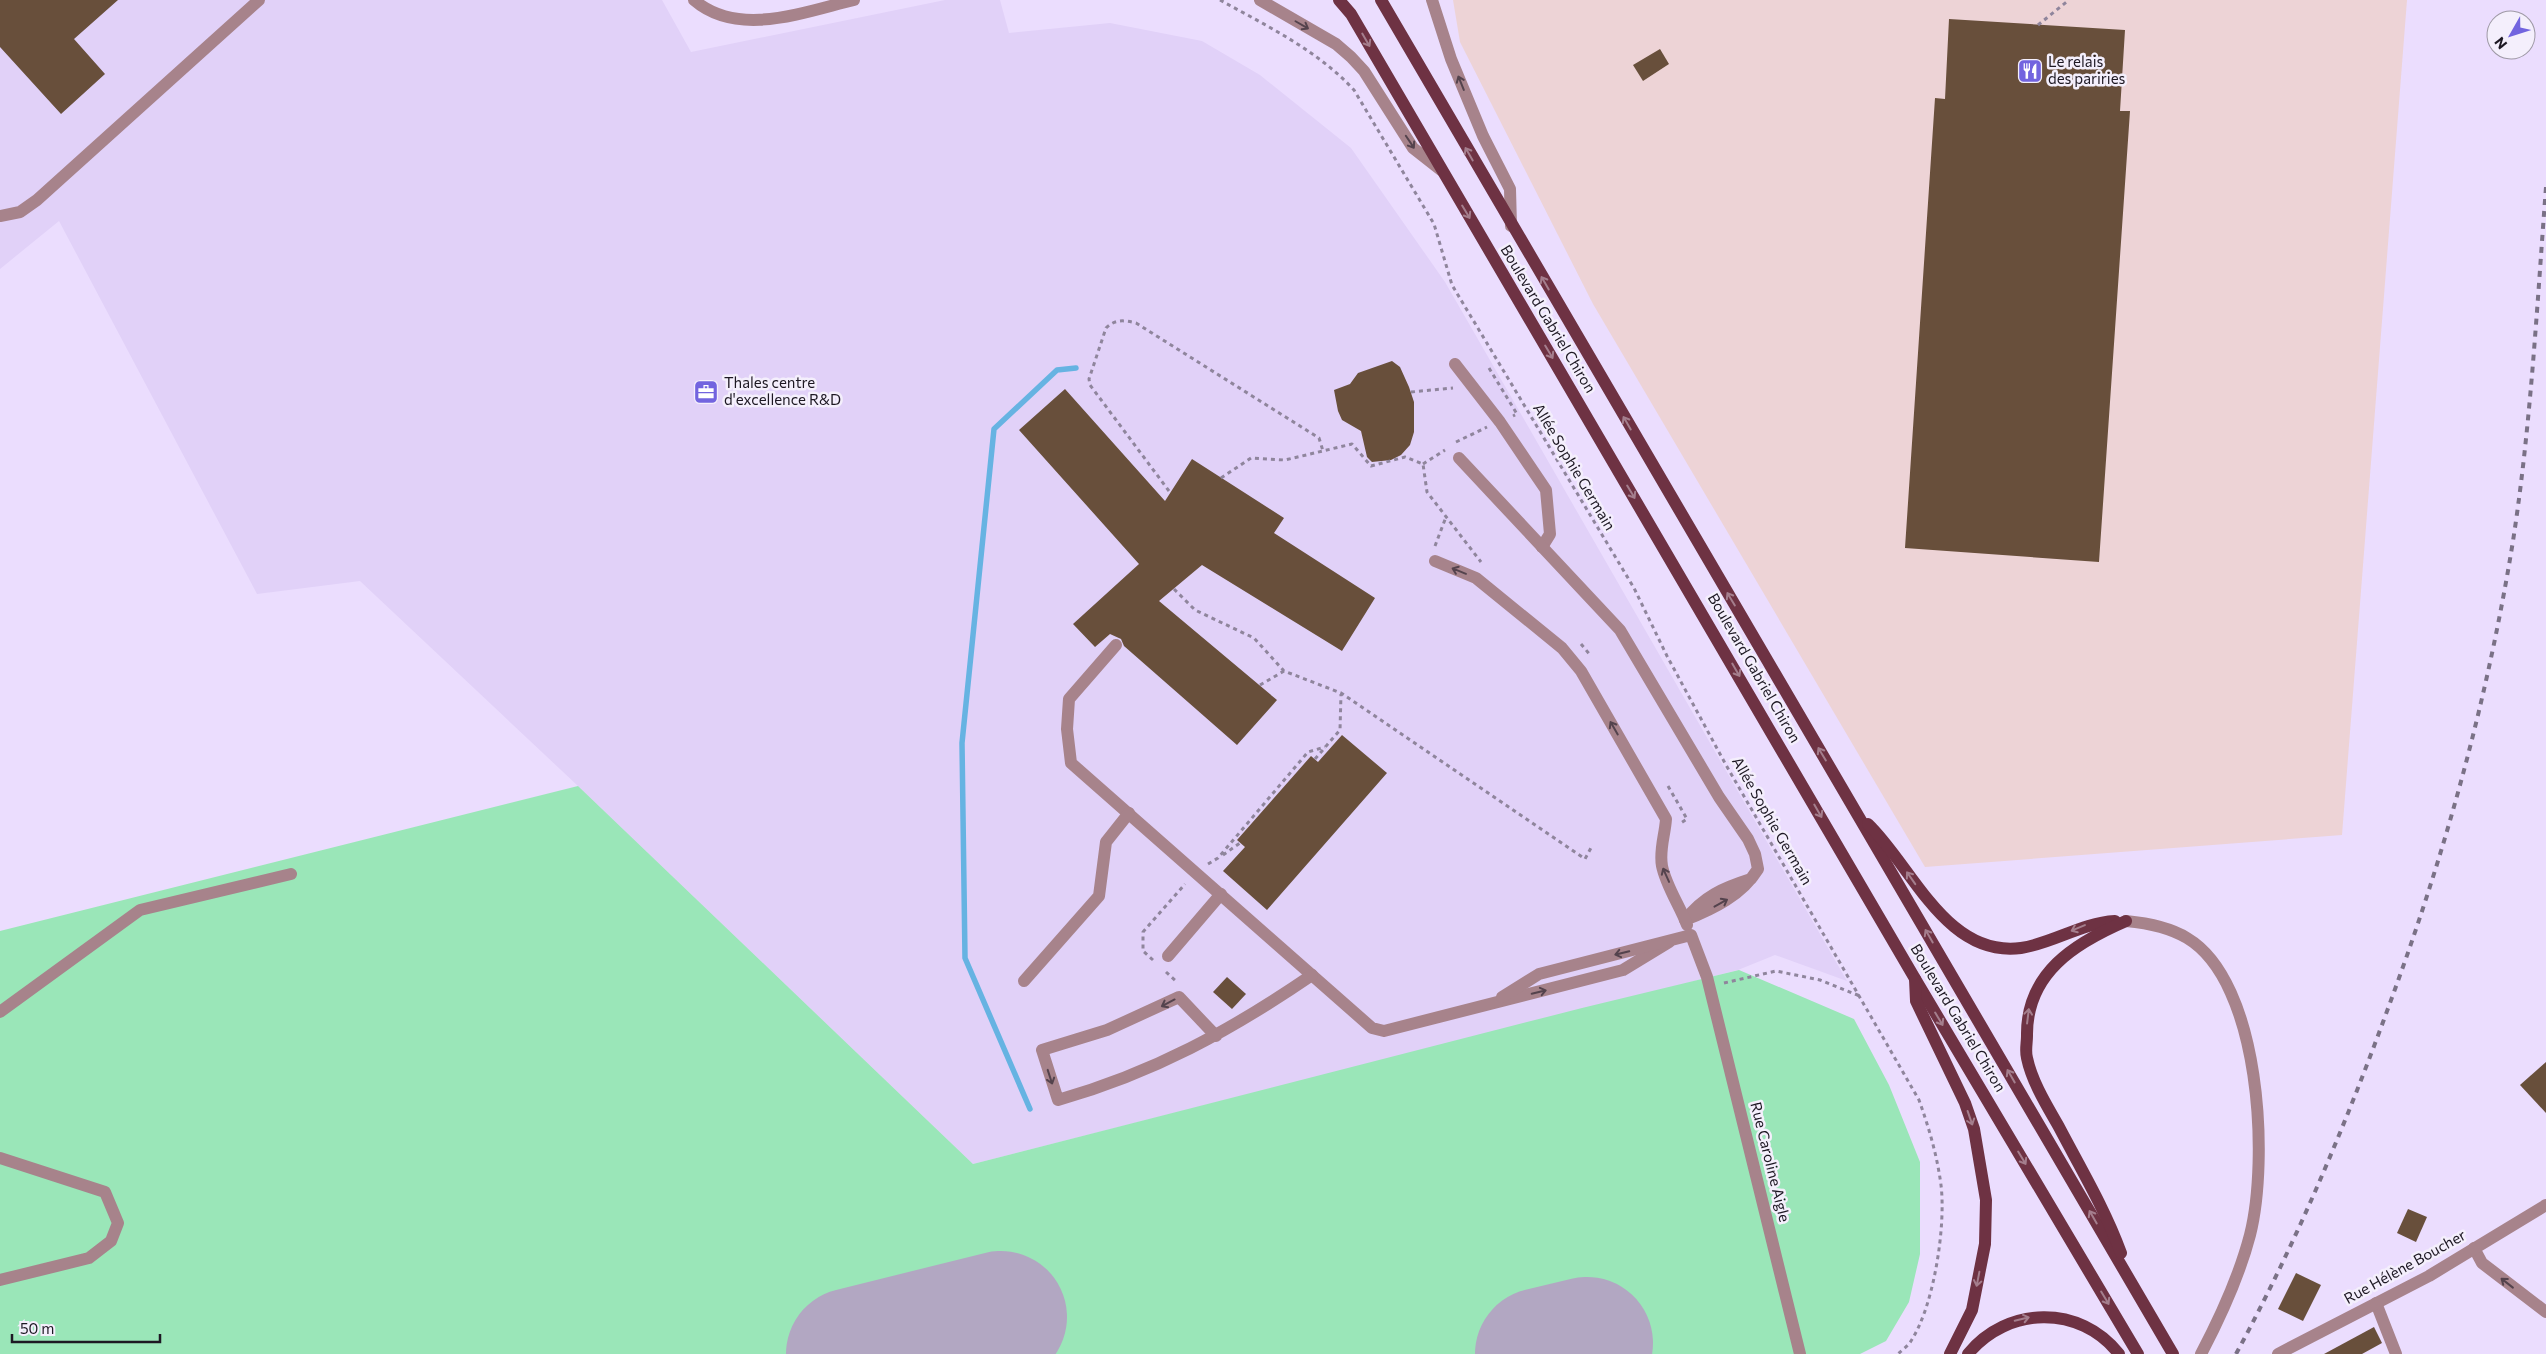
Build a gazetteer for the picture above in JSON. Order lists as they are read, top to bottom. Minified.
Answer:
{"streets":{"main road":["Boulevard Gabriel Chiron"],"street":["Rue Caroline Aigle","Rue Hélène Boucher"],"path":["Allée Sophie Germain"]},"one_way":["Rue Caroline Aigle"],"places":{"restaurant":["Le relais des pariries"],"office":["Thales centre d'excellence R&D"]},"scale_bar":"50 m","north":"bottom left"}
